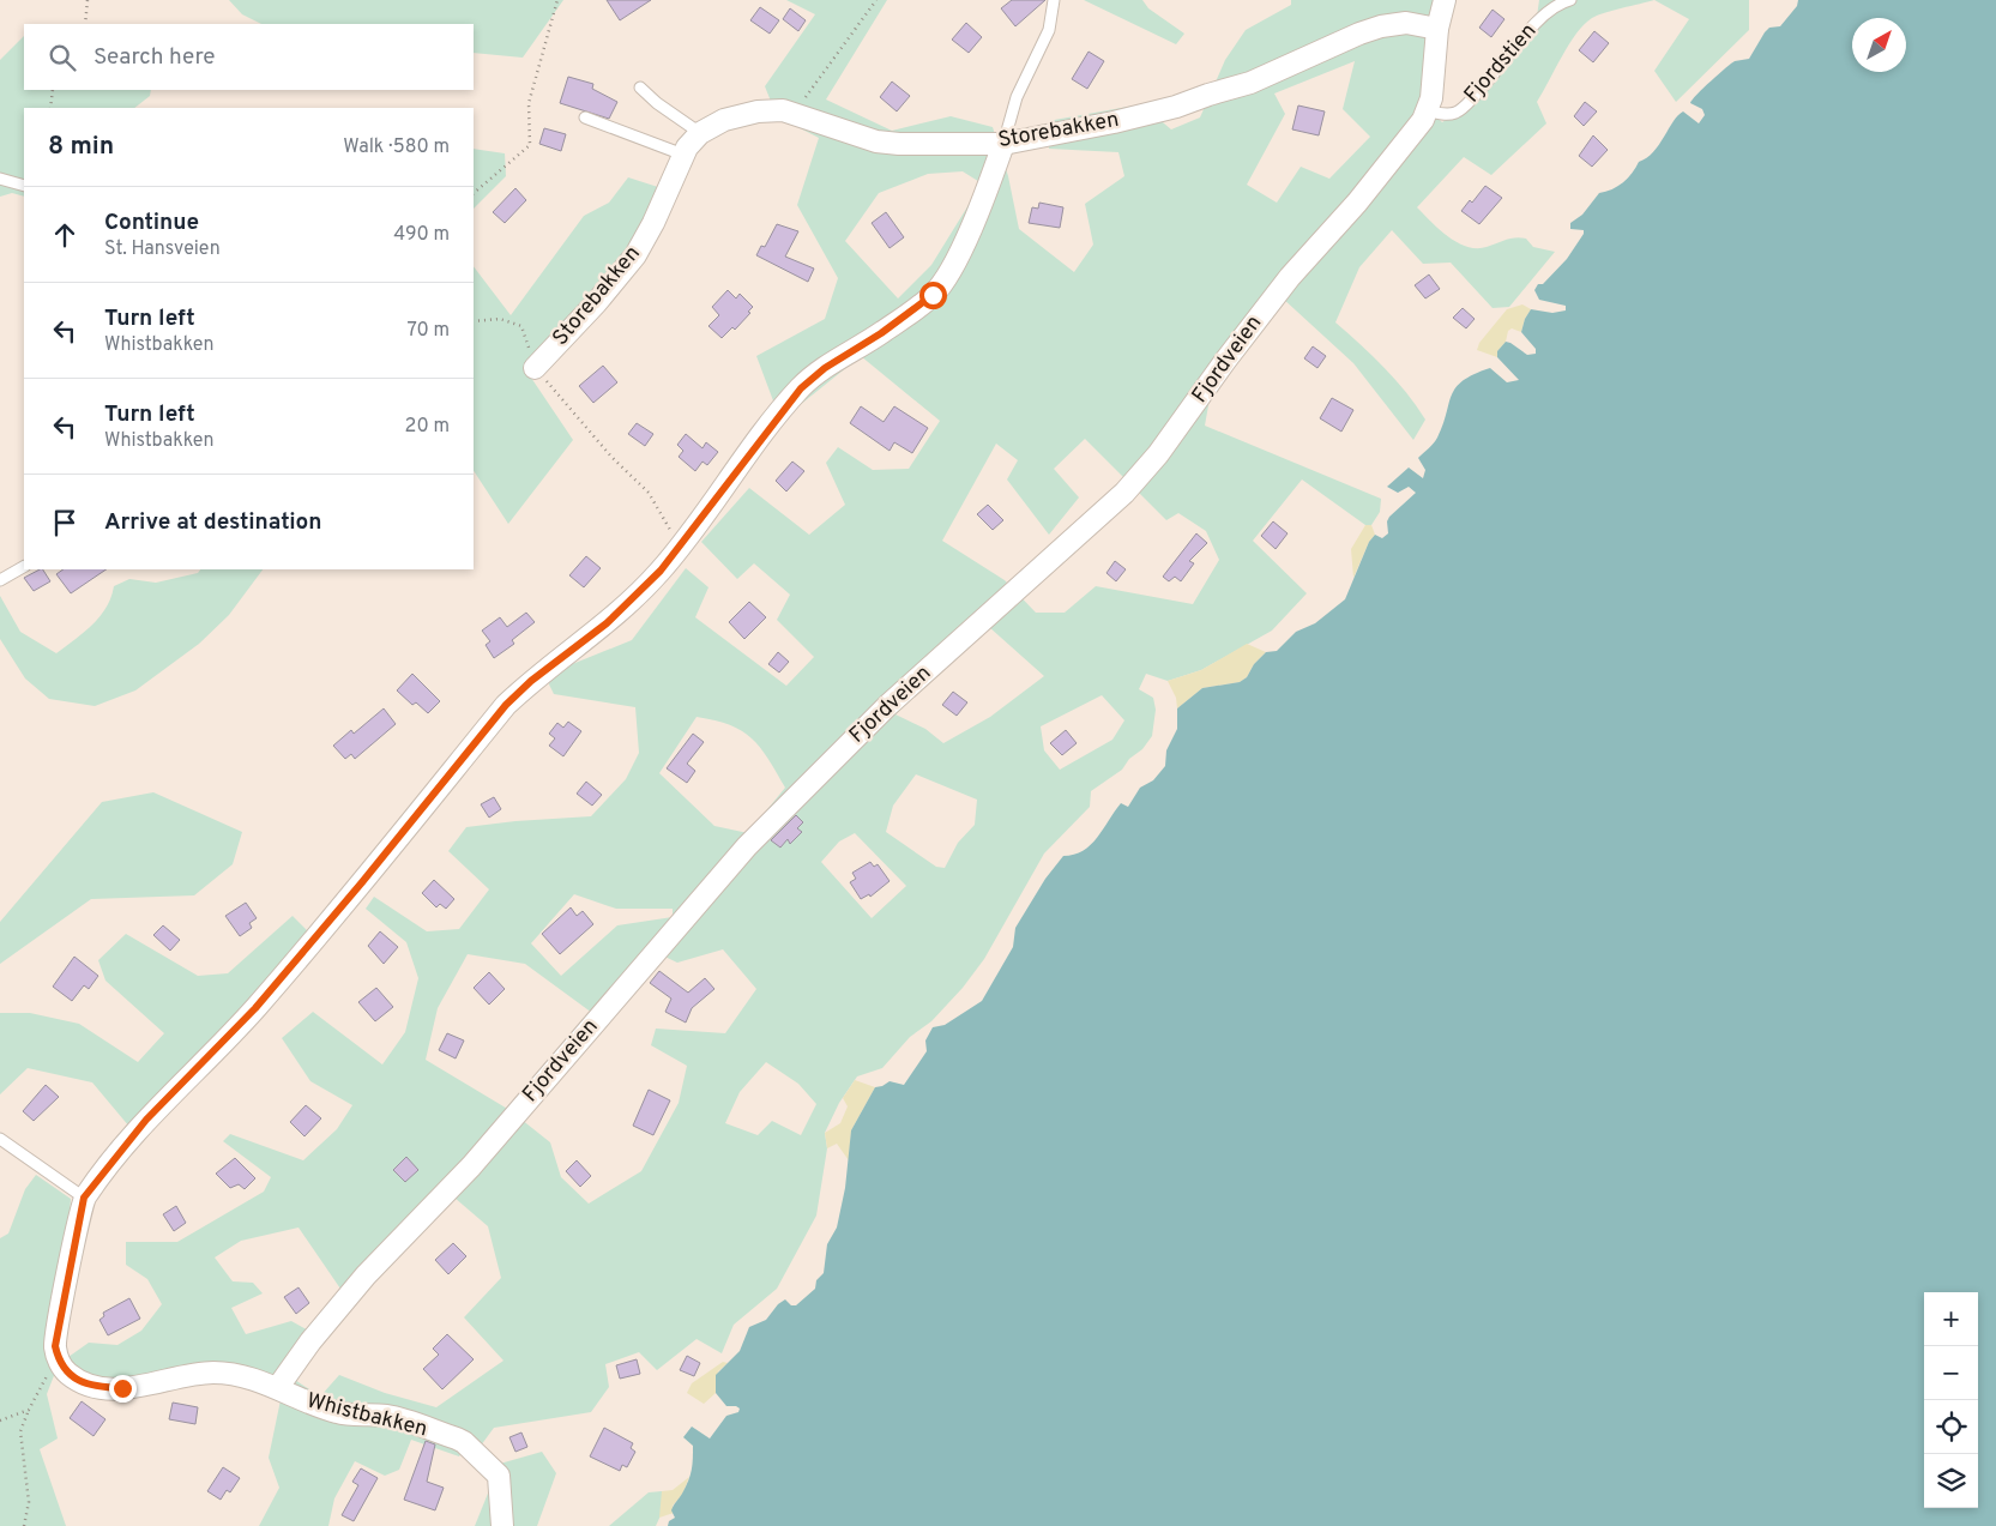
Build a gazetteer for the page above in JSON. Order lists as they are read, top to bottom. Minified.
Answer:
{"streets":{"street":["Storebakken","Fjordveien","Whistbakken"],"lane":["Fjordstien"]},"crossings":[["Fjordstien","Fjordveien"],["Storebakken","Fjordveien"],["Fjordveien","Whistbakken"]],"north":"top right","page":{"search":"Search here","heading":["8 min","Walk · 580 m"],"list":[["Continue","St. Hansveien","490 m"],["Turn left","Whistbakken","70 m"],["Turn left","Whistbakken","20 m"],"Arrive at destination"],"map_buttons":["+","−"]}}
